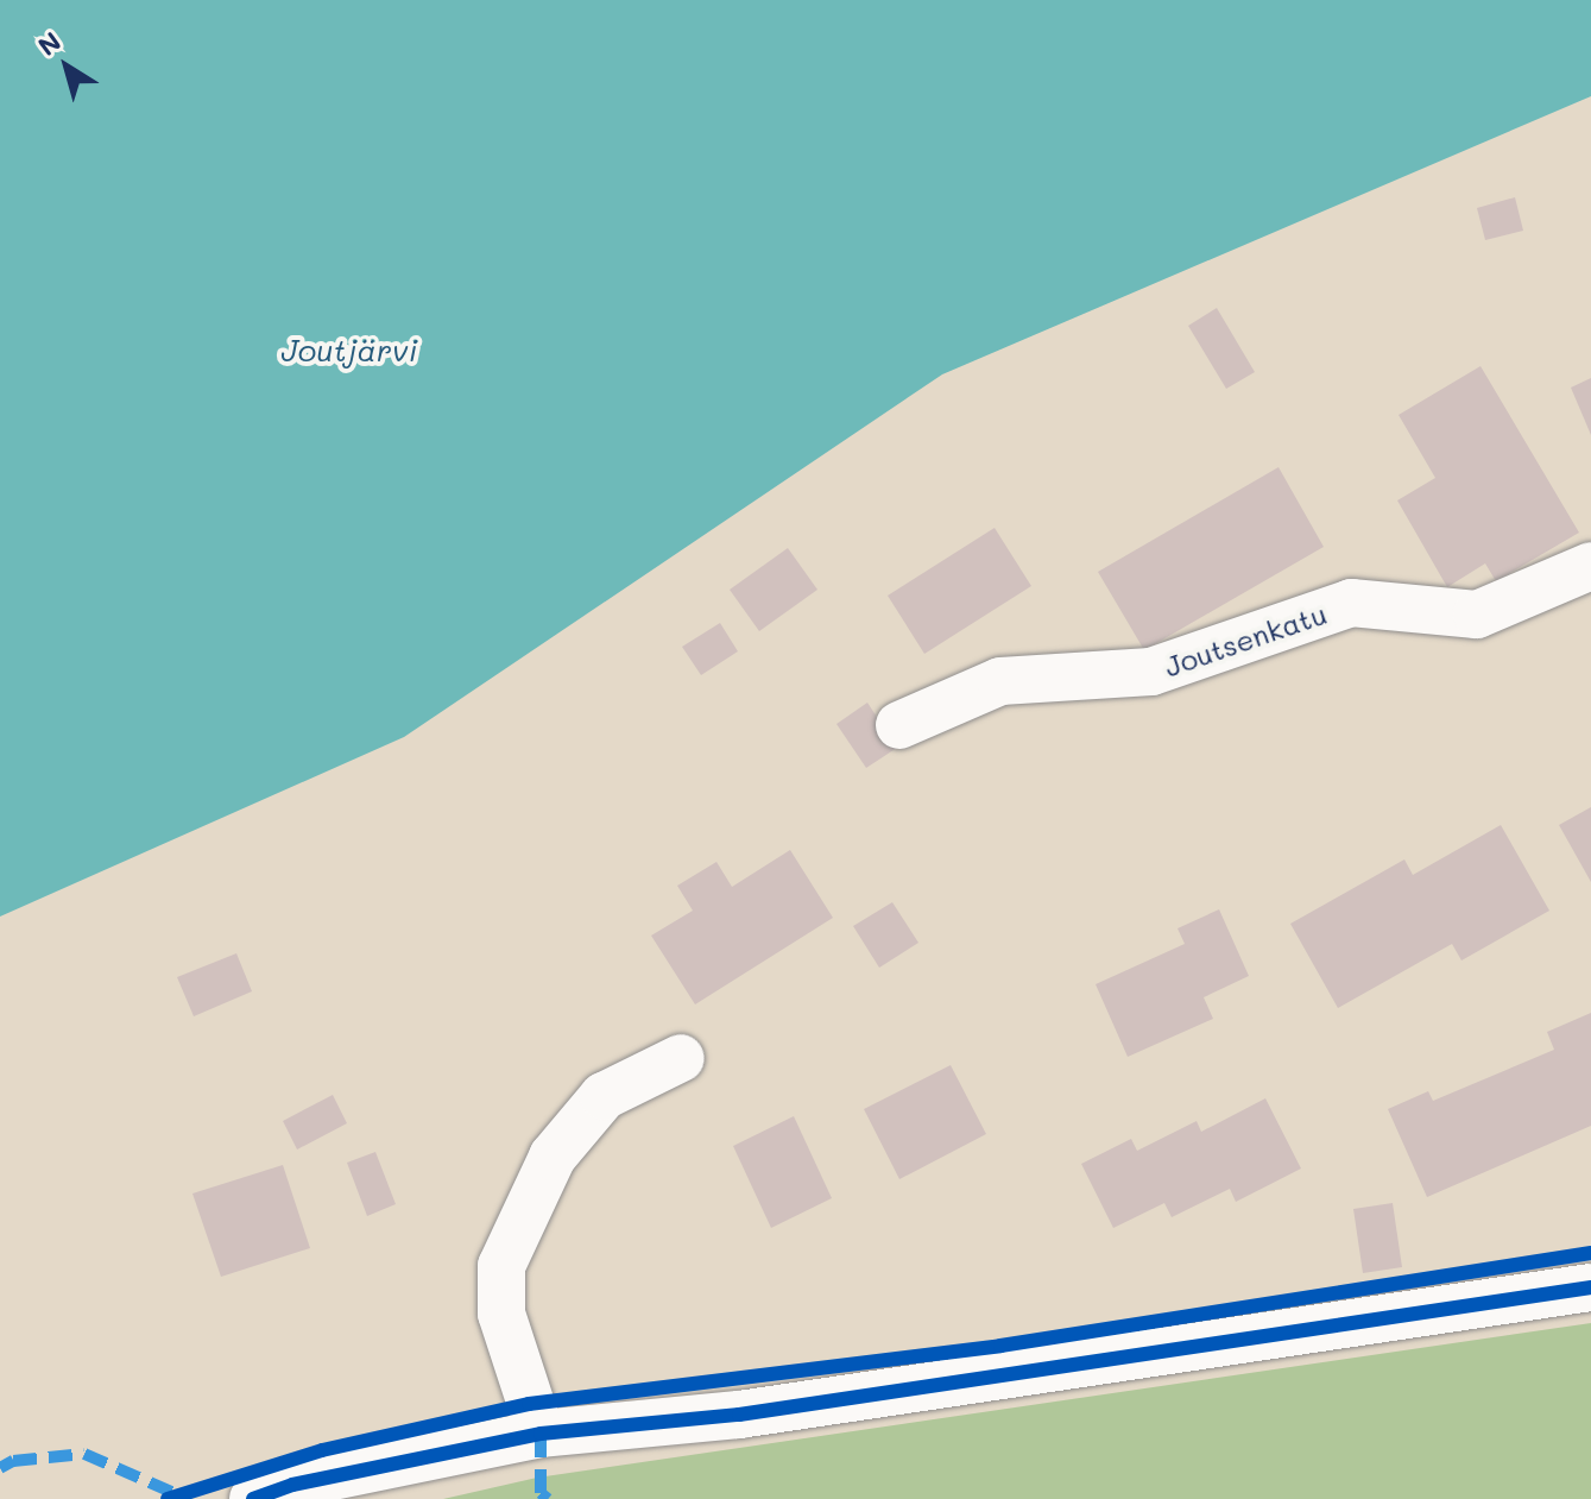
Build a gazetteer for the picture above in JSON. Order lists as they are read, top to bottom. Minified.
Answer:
{"streets":{"street":["Joutsenkatu"]},"water":["Joutjärvi"],"north":"top left"}
